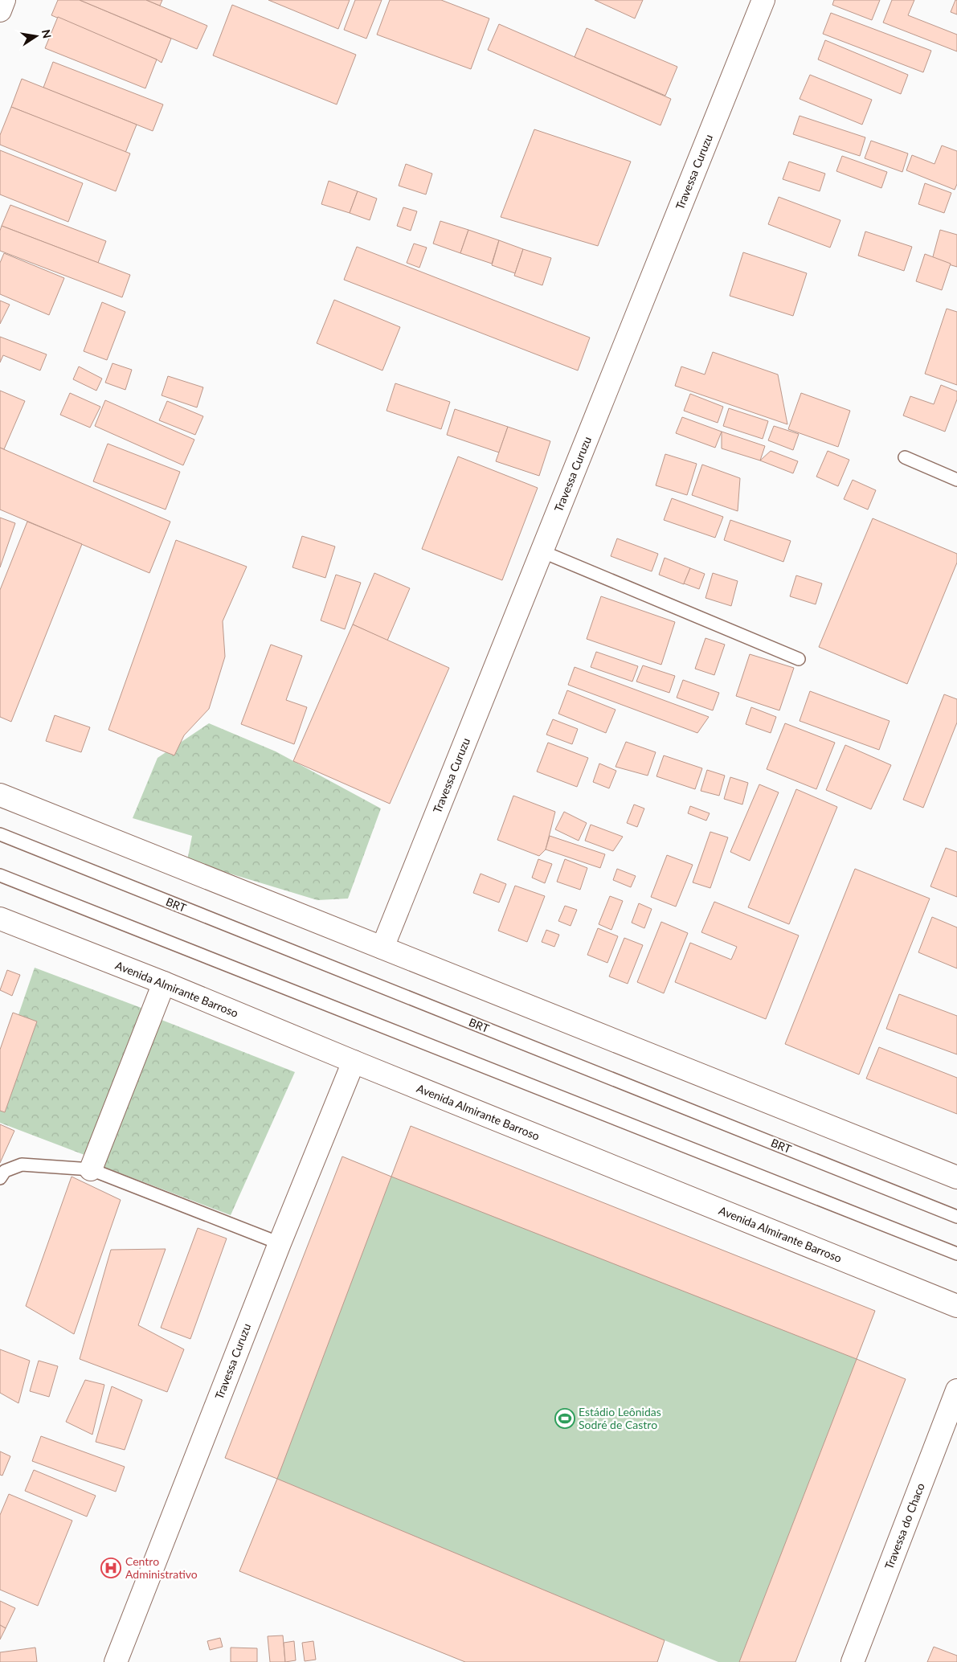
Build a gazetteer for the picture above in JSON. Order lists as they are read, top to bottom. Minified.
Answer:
{"streets":{"main road":["Travessa Curuzu","Avenida Almirante Barroso","Travessa do Chaco"],"lane":["BRT"]},"crossings":[["Travessa Curuzu","Avenida Almirante Barroso"]],"places":{"sports":["Estádio Leônidas Sodré de Castro"],"hospital":["Centro Administrativo"]},"north":"right"}
